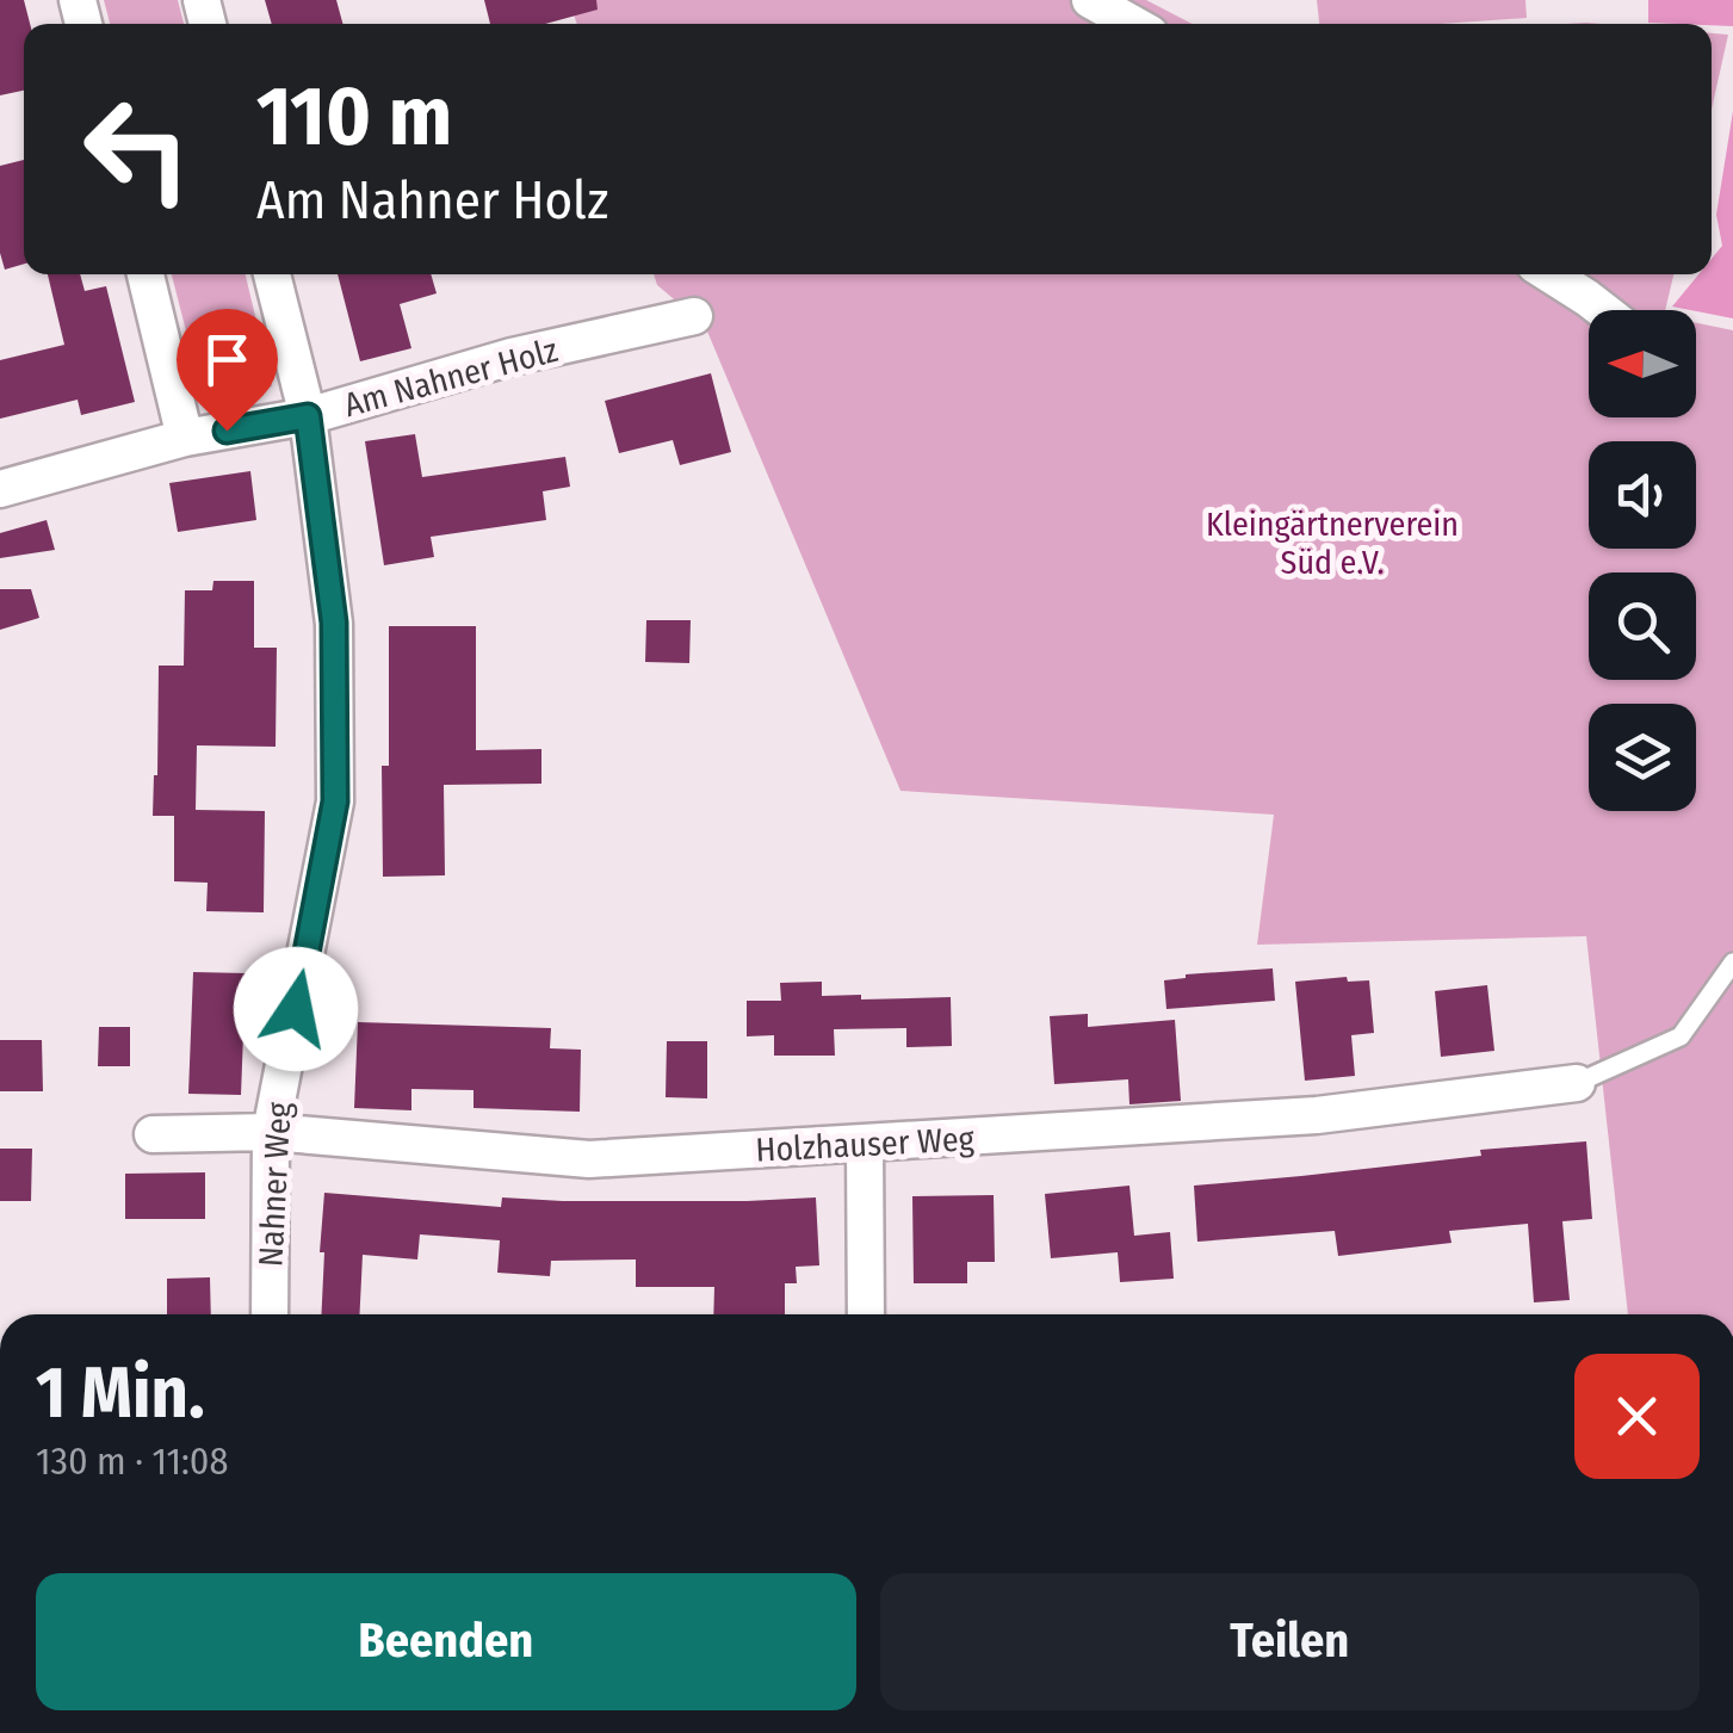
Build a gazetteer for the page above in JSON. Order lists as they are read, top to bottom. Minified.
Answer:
{"streets":{"street":["Am Nahner Holz","Holzhauser Weg","Nahner Weg"]},"crossings":[["Am Nahner Holz","Nahner Weg"],["Holzhauser Weg","Nahner Weg"]],"parks":["Kleingärtnerverein Süd e.V."],"north":"left","page":{"turn":["110 m","Am Nahner Holz"],"heading":["1 Min.","130 m · 11:08"],"buttons":["Beenden","Teilen"]}}
